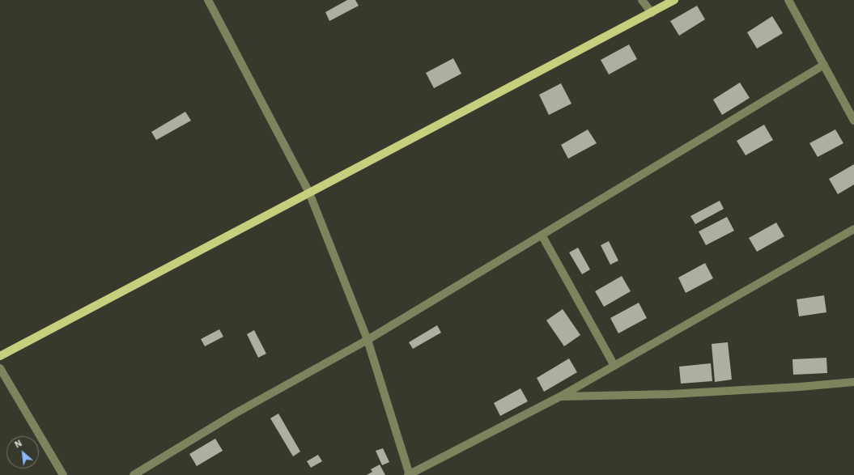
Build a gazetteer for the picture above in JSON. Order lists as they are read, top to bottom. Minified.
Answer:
{"north":"top left"}
